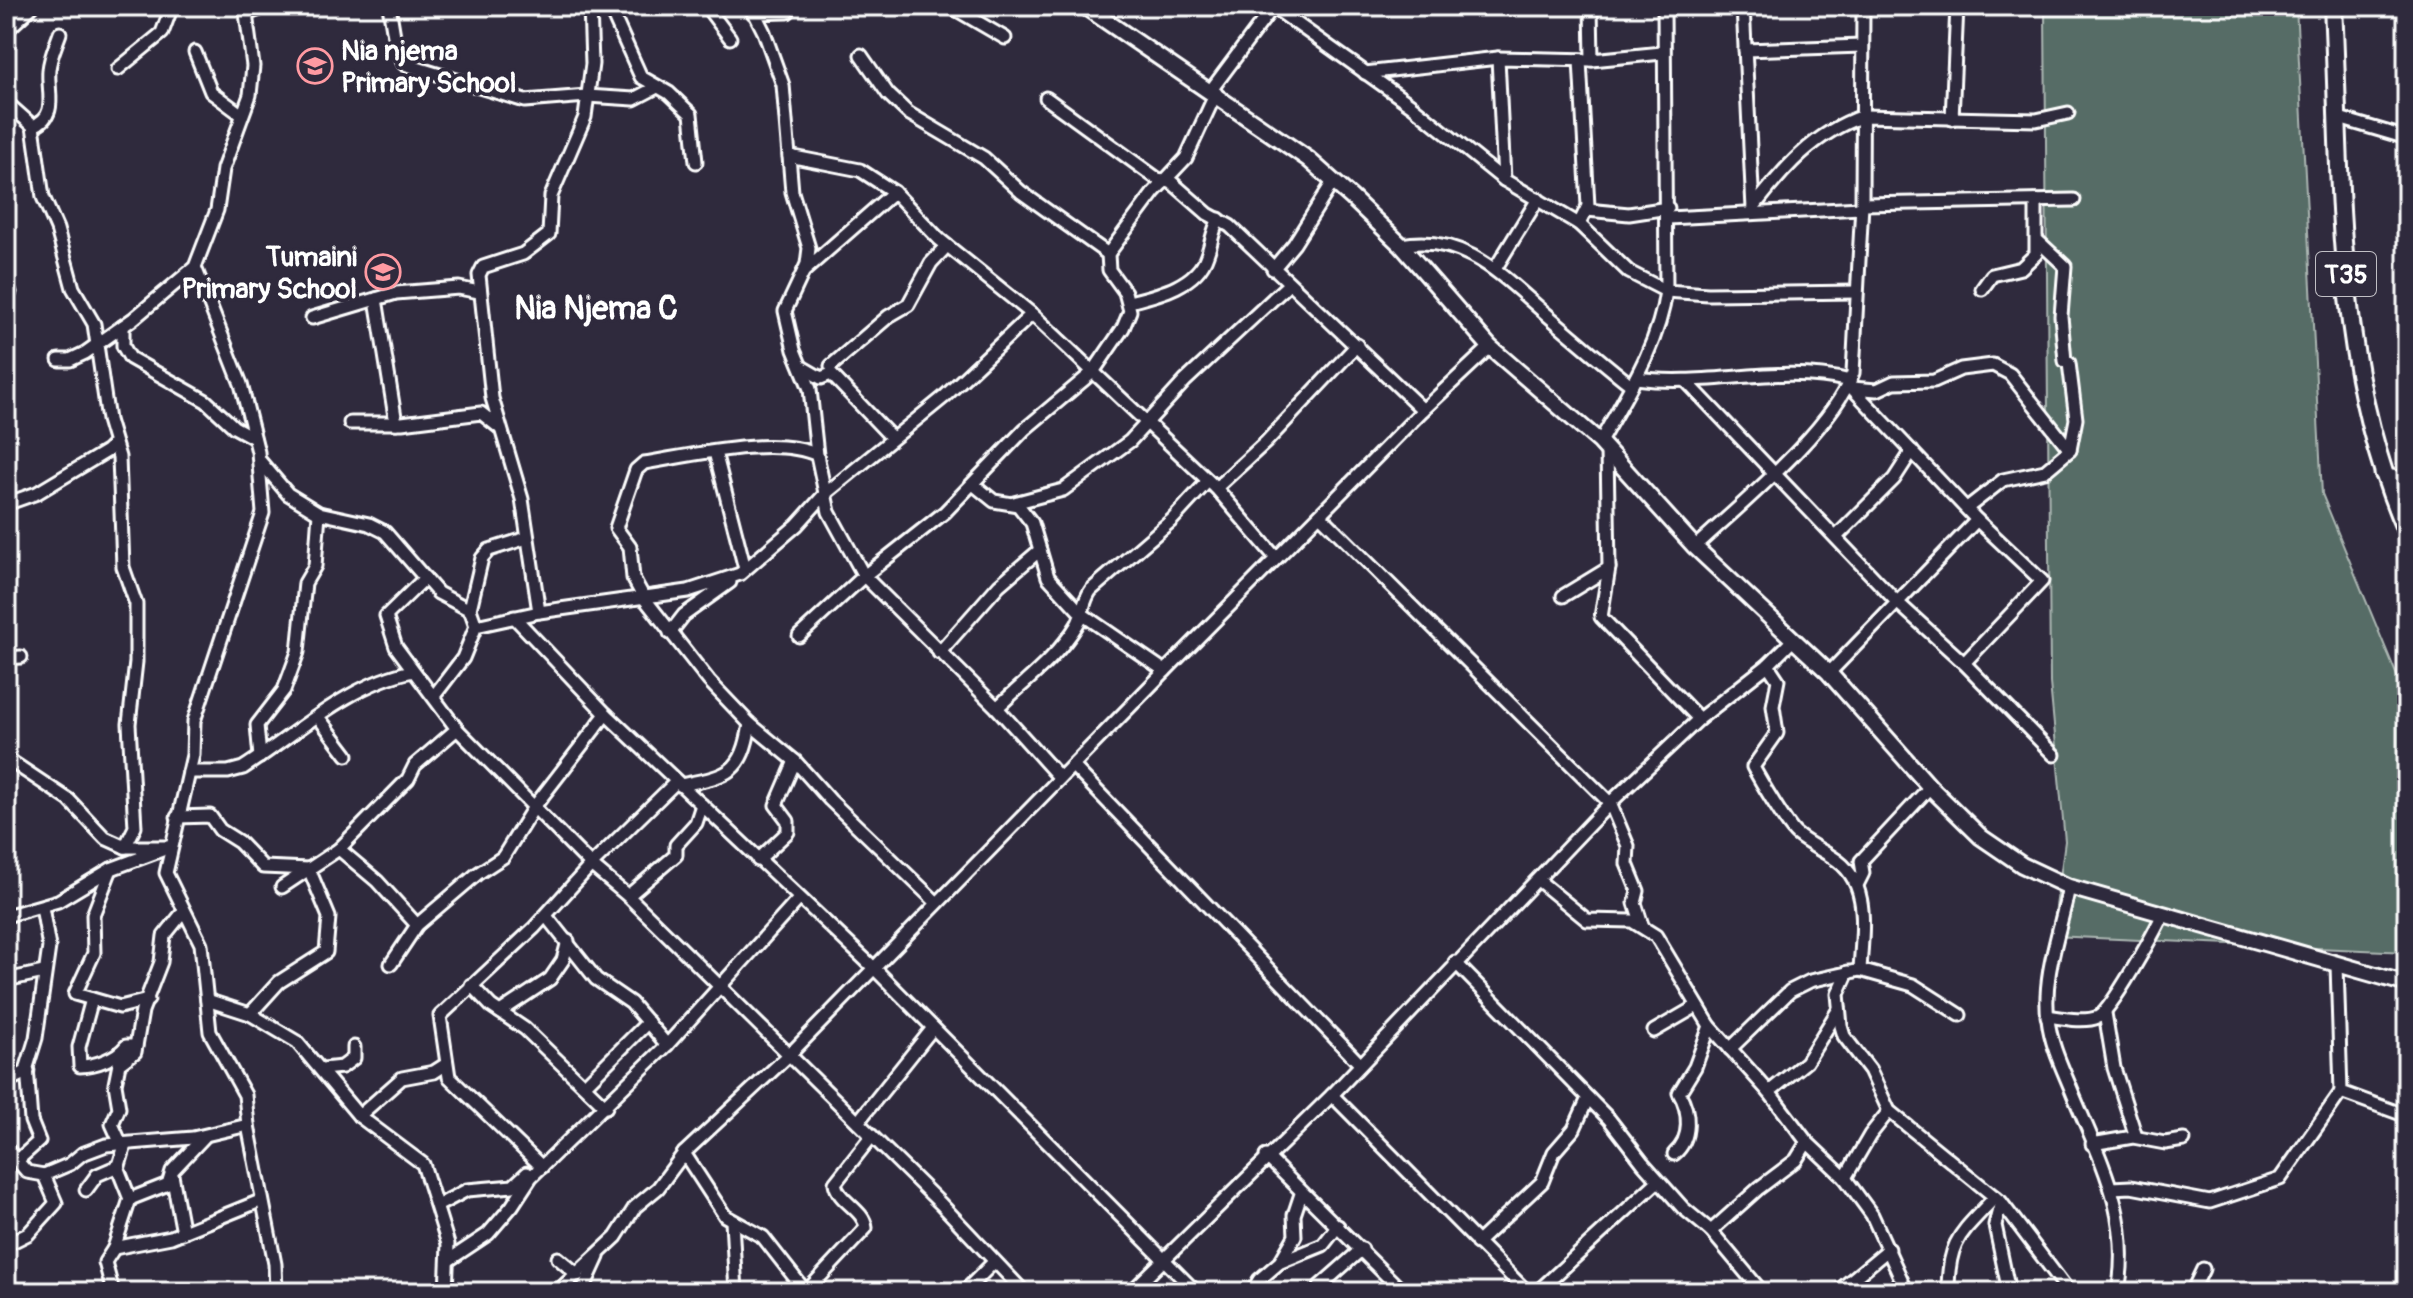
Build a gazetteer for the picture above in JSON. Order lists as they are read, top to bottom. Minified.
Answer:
{"streets":{"highway":["T35"]},"districts":["Nia Njema C"],"places":{"school or university":["Nia njema Primary School","Tumaini Primary School"]}}
